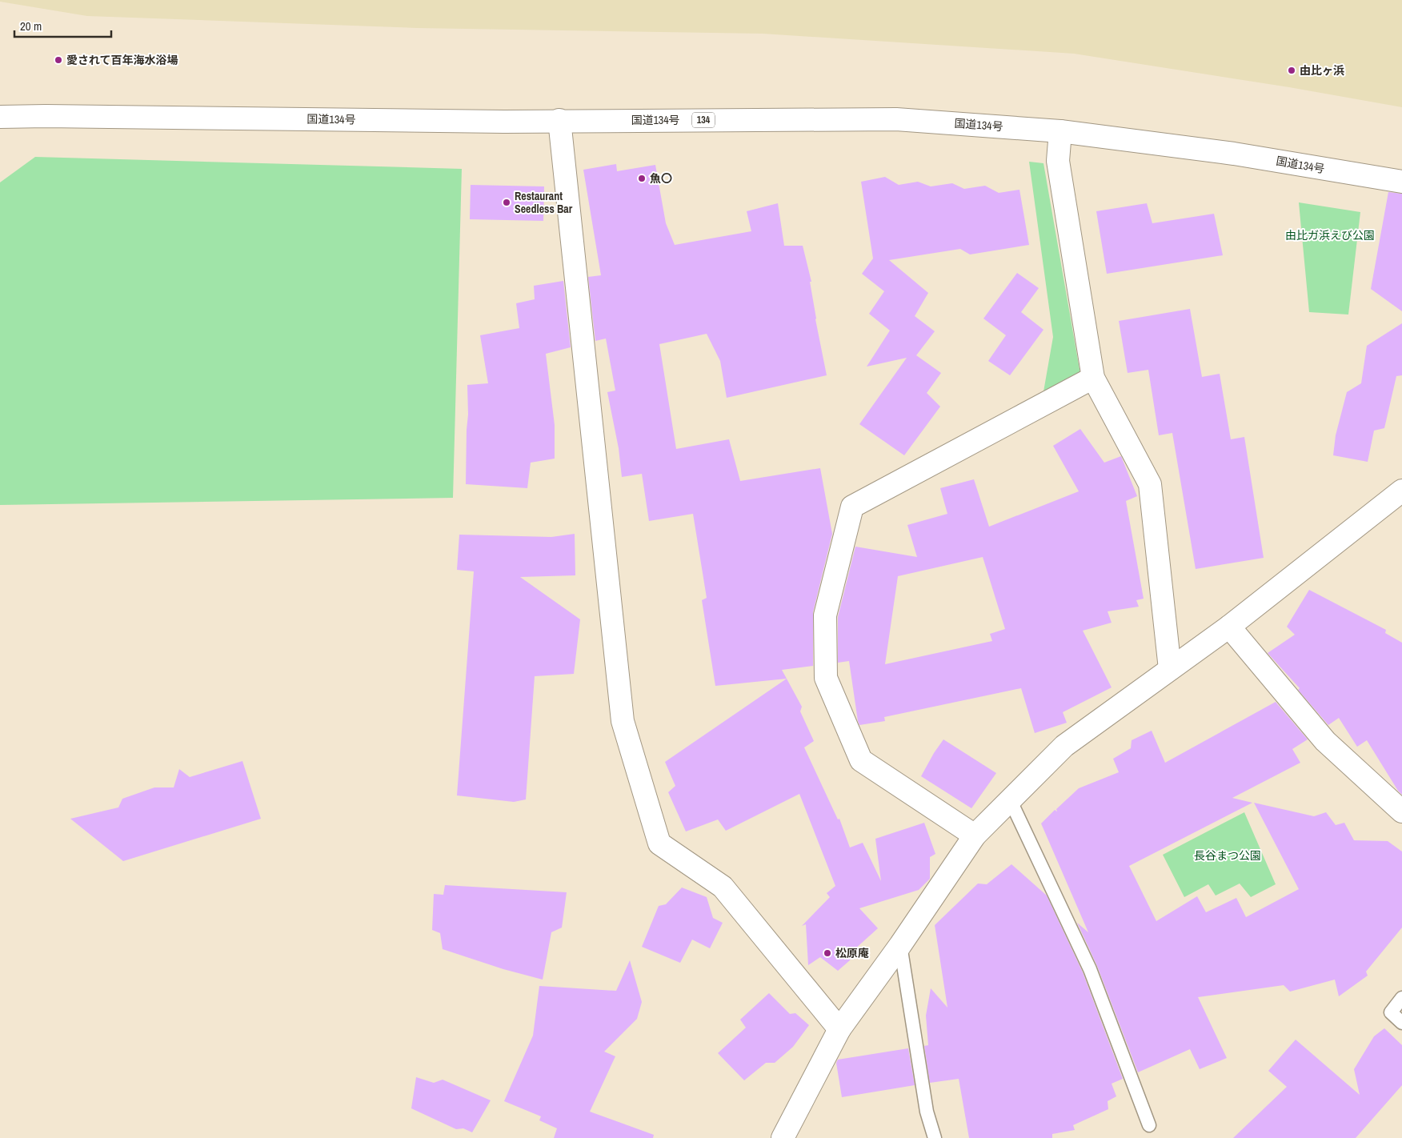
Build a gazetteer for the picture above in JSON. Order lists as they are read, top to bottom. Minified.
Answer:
{"streets":{"main road":["国道134号","134"]},"parks":["由比ガ浜えび公園","長谷まつ公園"],"places":["愛されて百年海水浴場","由比ヶ浜","魚〇","Restaurant Seedless Bar","松原庵"],"scale_bar":"20 m"}
